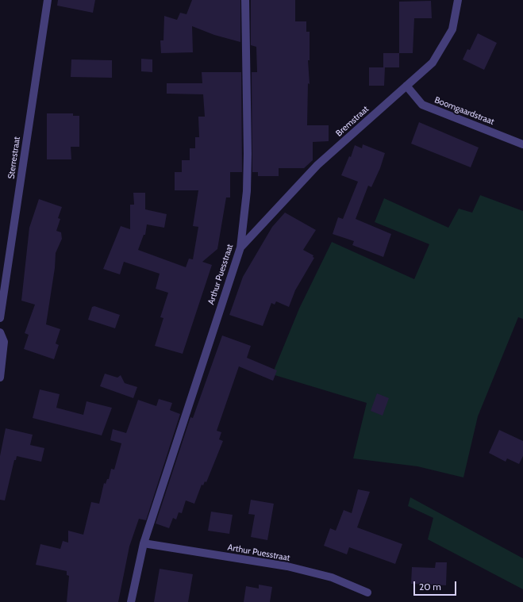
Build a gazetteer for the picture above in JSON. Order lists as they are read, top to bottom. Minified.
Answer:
{"streets":{"street":["Boomgaardstraat","Bremstraat","Sterrestraat","Arthur Puesstraat"]},"crossings":[["Boomgaardstraat","Bremstraat"],["Bremstraat","Arthur Puesstraat"]],"scale_bar":"20 m"}
